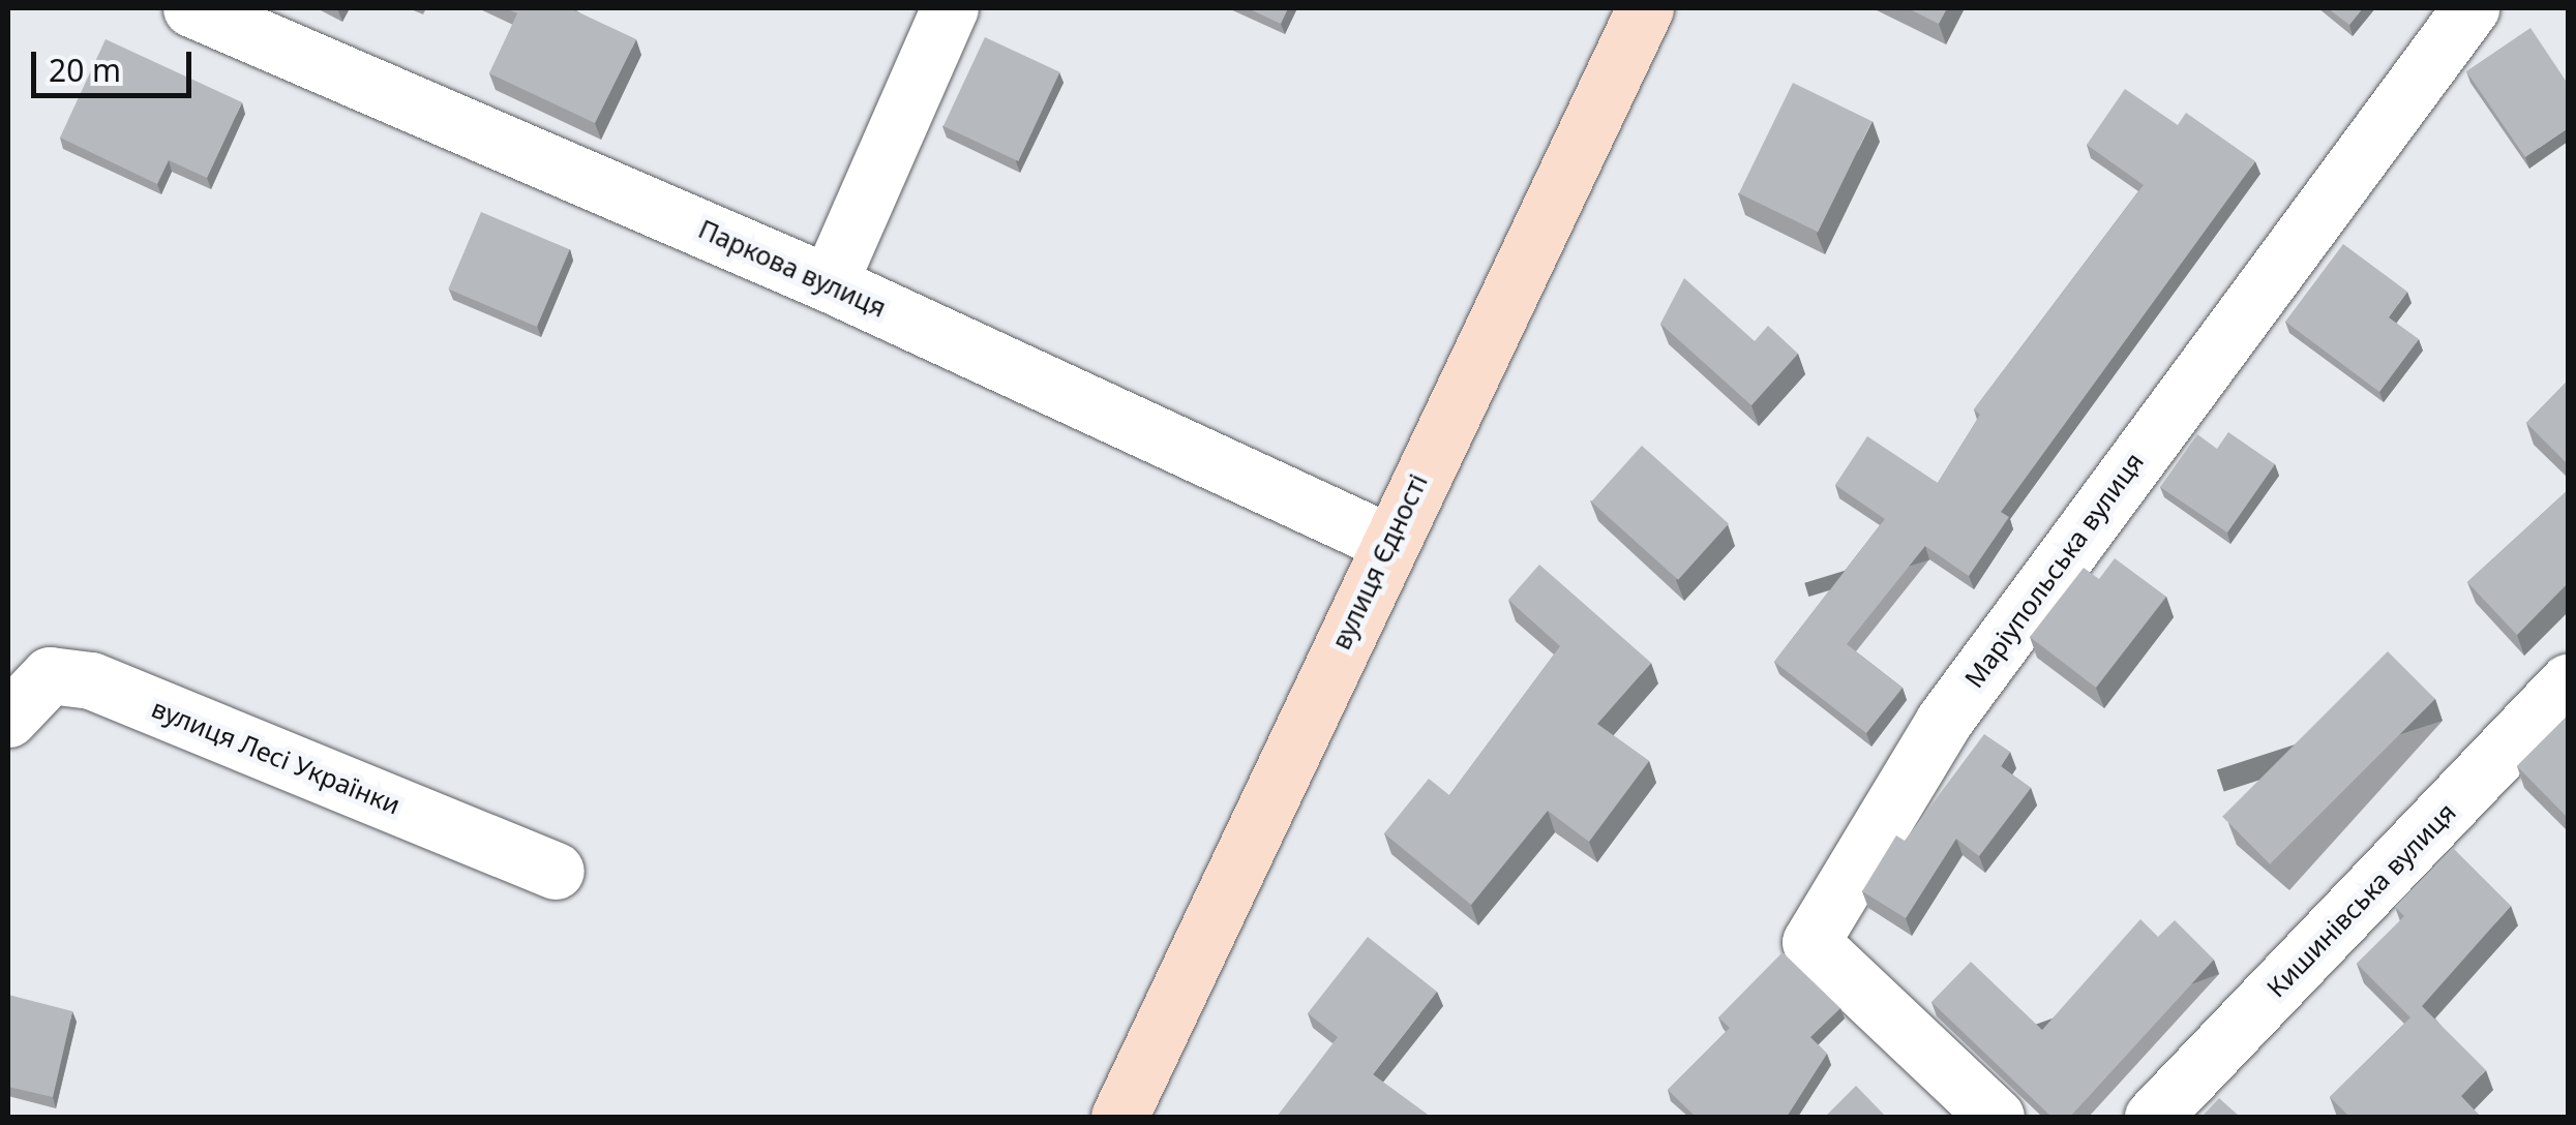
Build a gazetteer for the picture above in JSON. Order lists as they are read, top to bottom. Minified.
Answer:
{"streets":{"main road":["вулиця Єдності"],"street":["Паркова вулиця","Маріупольська вулиця","вулиця Лесі Українки","Кишинівська вулиця"]},"crossings":[["Паркова вулиця","вулиця Єдності"]],"scale_bar":"20 m"}
